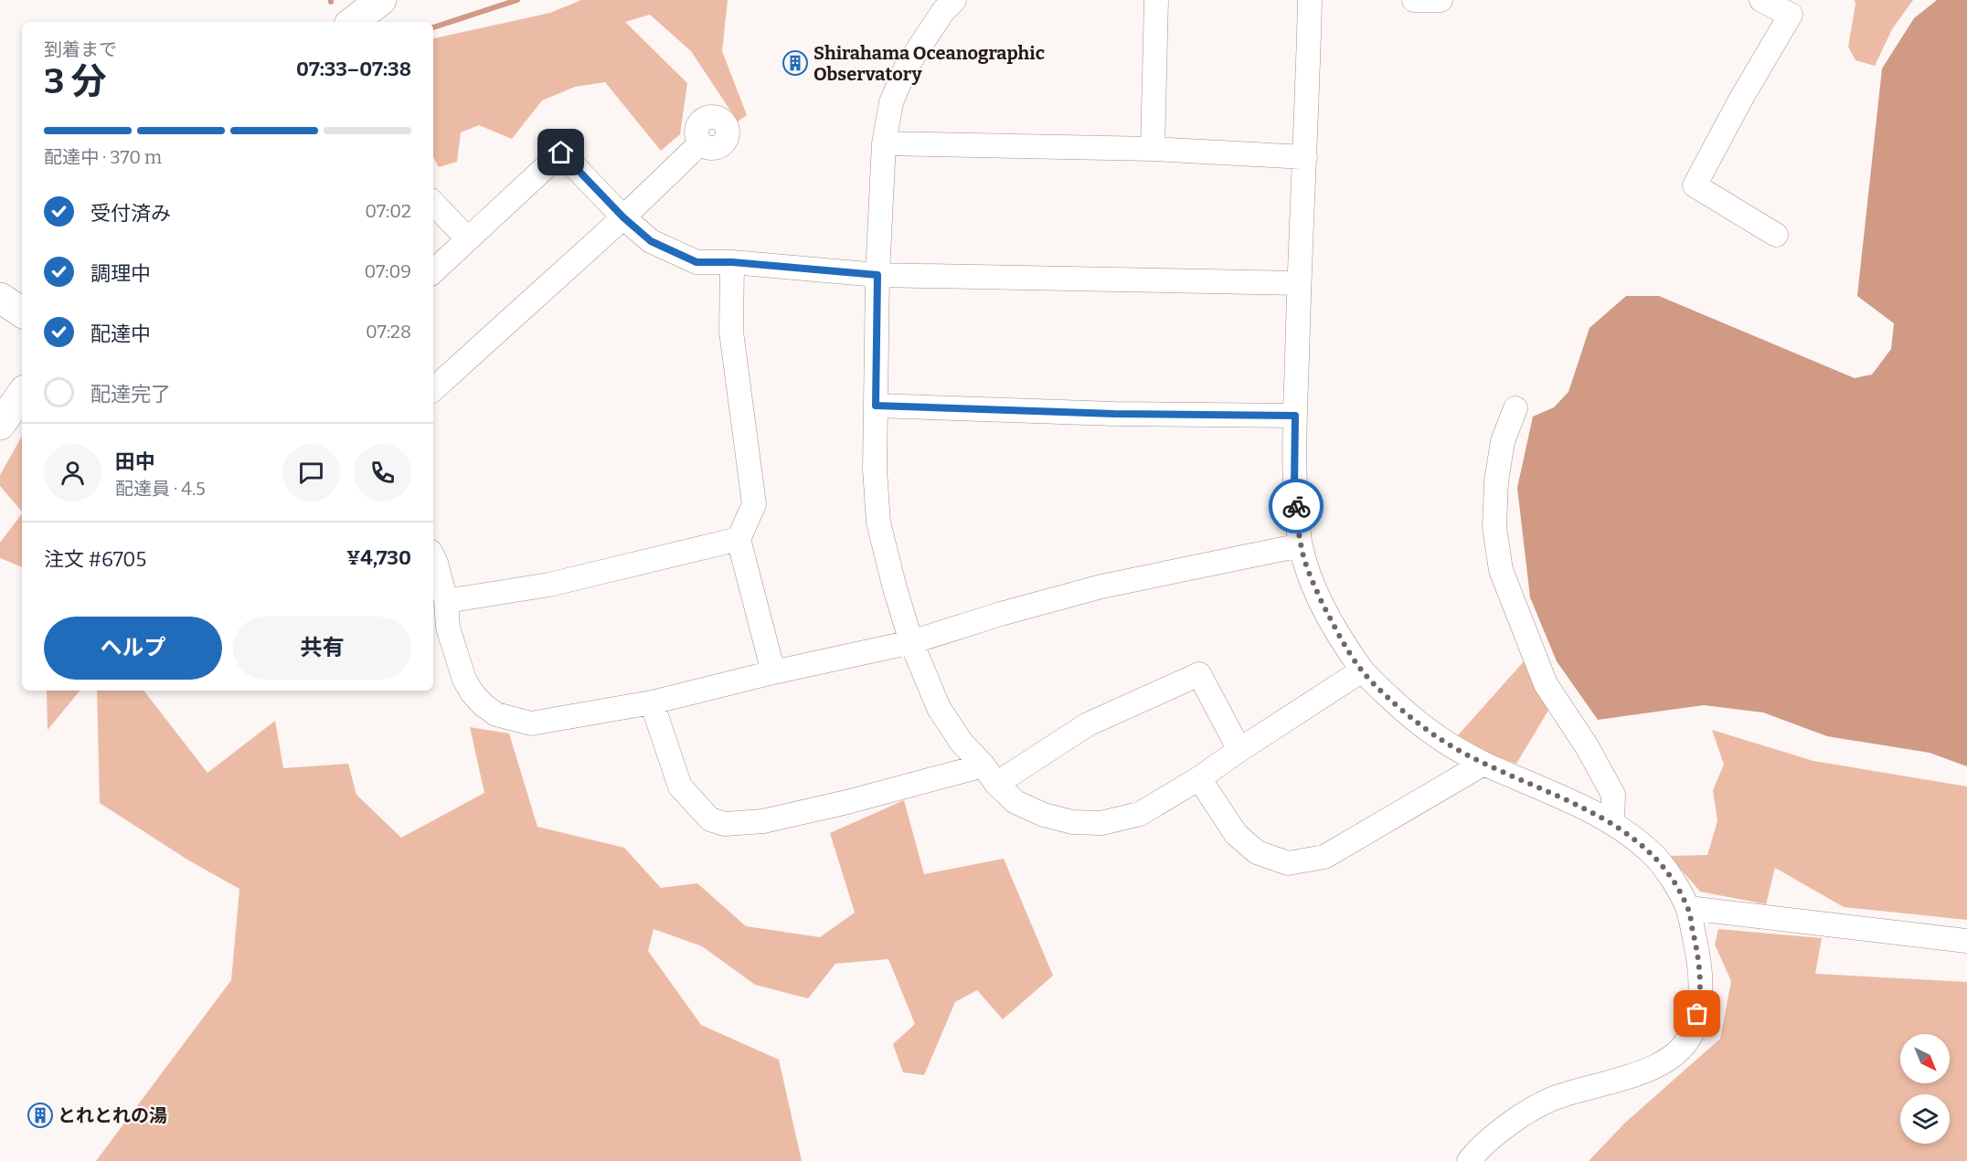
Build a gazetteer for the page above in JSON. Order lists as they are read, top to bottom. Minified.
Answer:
{"places":{"building":["Shirahama Oceanographic Observatory","とれとれの湯"]},"north":"bottom right","page":{"heading":["3 分","到着まで","07:33–07:38"],"panel":["田中","配達員 · 4.5","注文 #6705","¥4,730"],"bar":"配達中 · 370 m","list":[["受付済み","07:02"],["調理中","07:09"],["配達中","07:28"],"配達完了"],"buttons":["ヘルプ","共有"]}}
